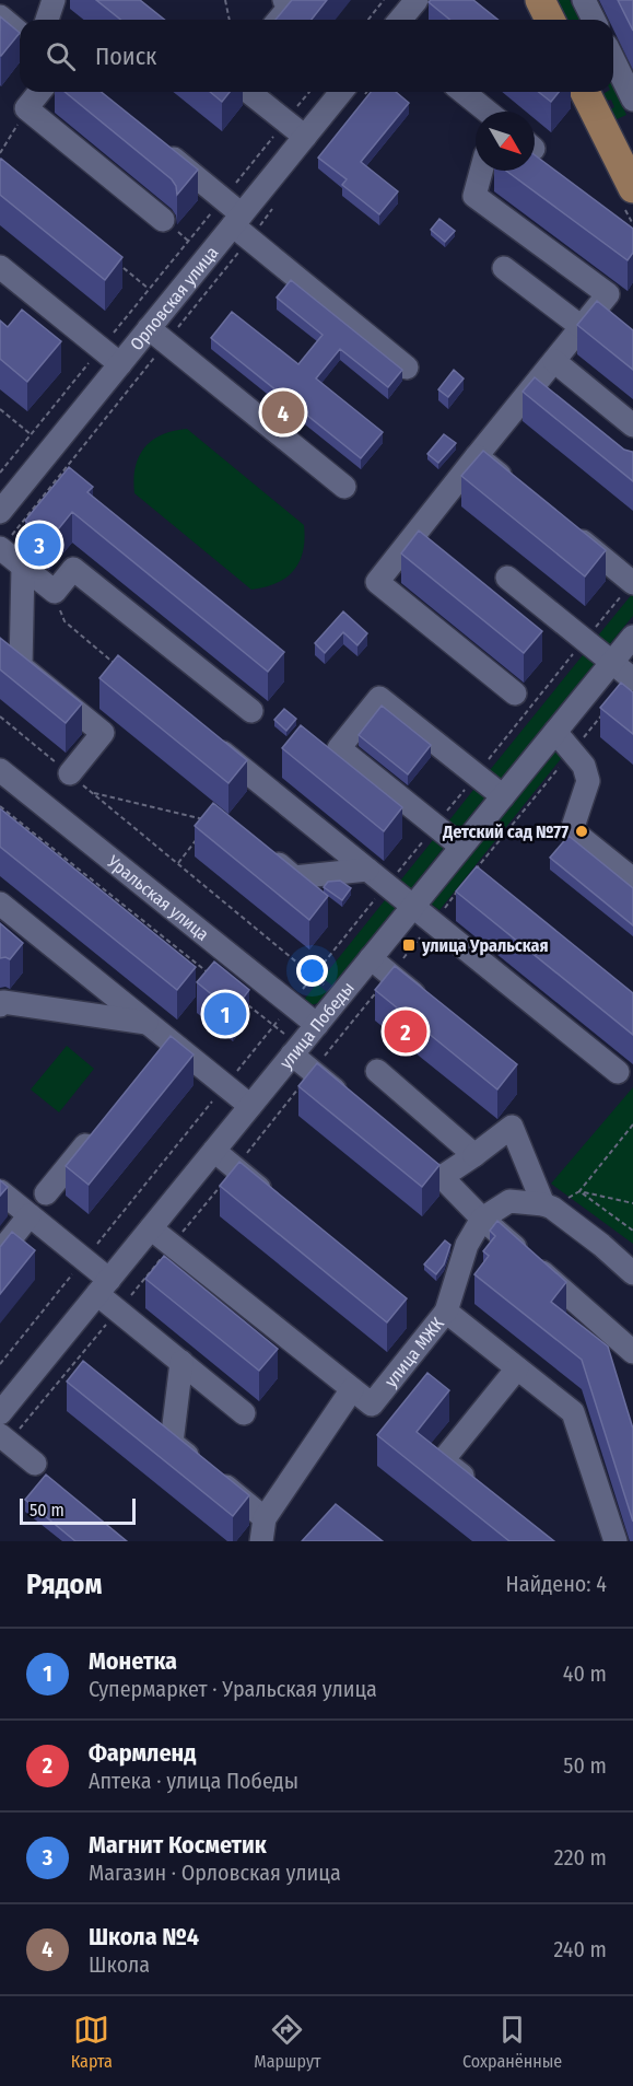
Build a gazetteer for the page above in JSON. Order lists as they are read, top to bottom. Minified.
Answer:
{"streets":{"street":["Орловская улица","Уральская улица","улица Победы","улица МЖК"]},"crossings":[["Уральская улица","улица Победы"],["улица Победы","улица МЖК"]],"places":{"other":["Детский сад №77"],"transit":["улица Уральская"]},"scale_bar":"50 m","north":"bottom right","page":{"search":"Поиск","pins":["4","3","1","2"],"scale":"50 m","heading":["Рядом","Найдено: 4"],"list":[{"mark":"1","name":"Монетка","note":"Супермаркет · Уральская улица","value":"40 m"},{"mark":"2","name":"Фармленд","note":"Аптека · улица Победы","value":"50 m"},{"mark":"3","name":"Магнит Косметик","note":"Магазин · Орловская улица","value":"220 m"},{"mark":"4","name":"Школа №4","note":"Школа","value":"240 m"}],"nav":["Карта","Маршрут","Сохранённые"]}}
